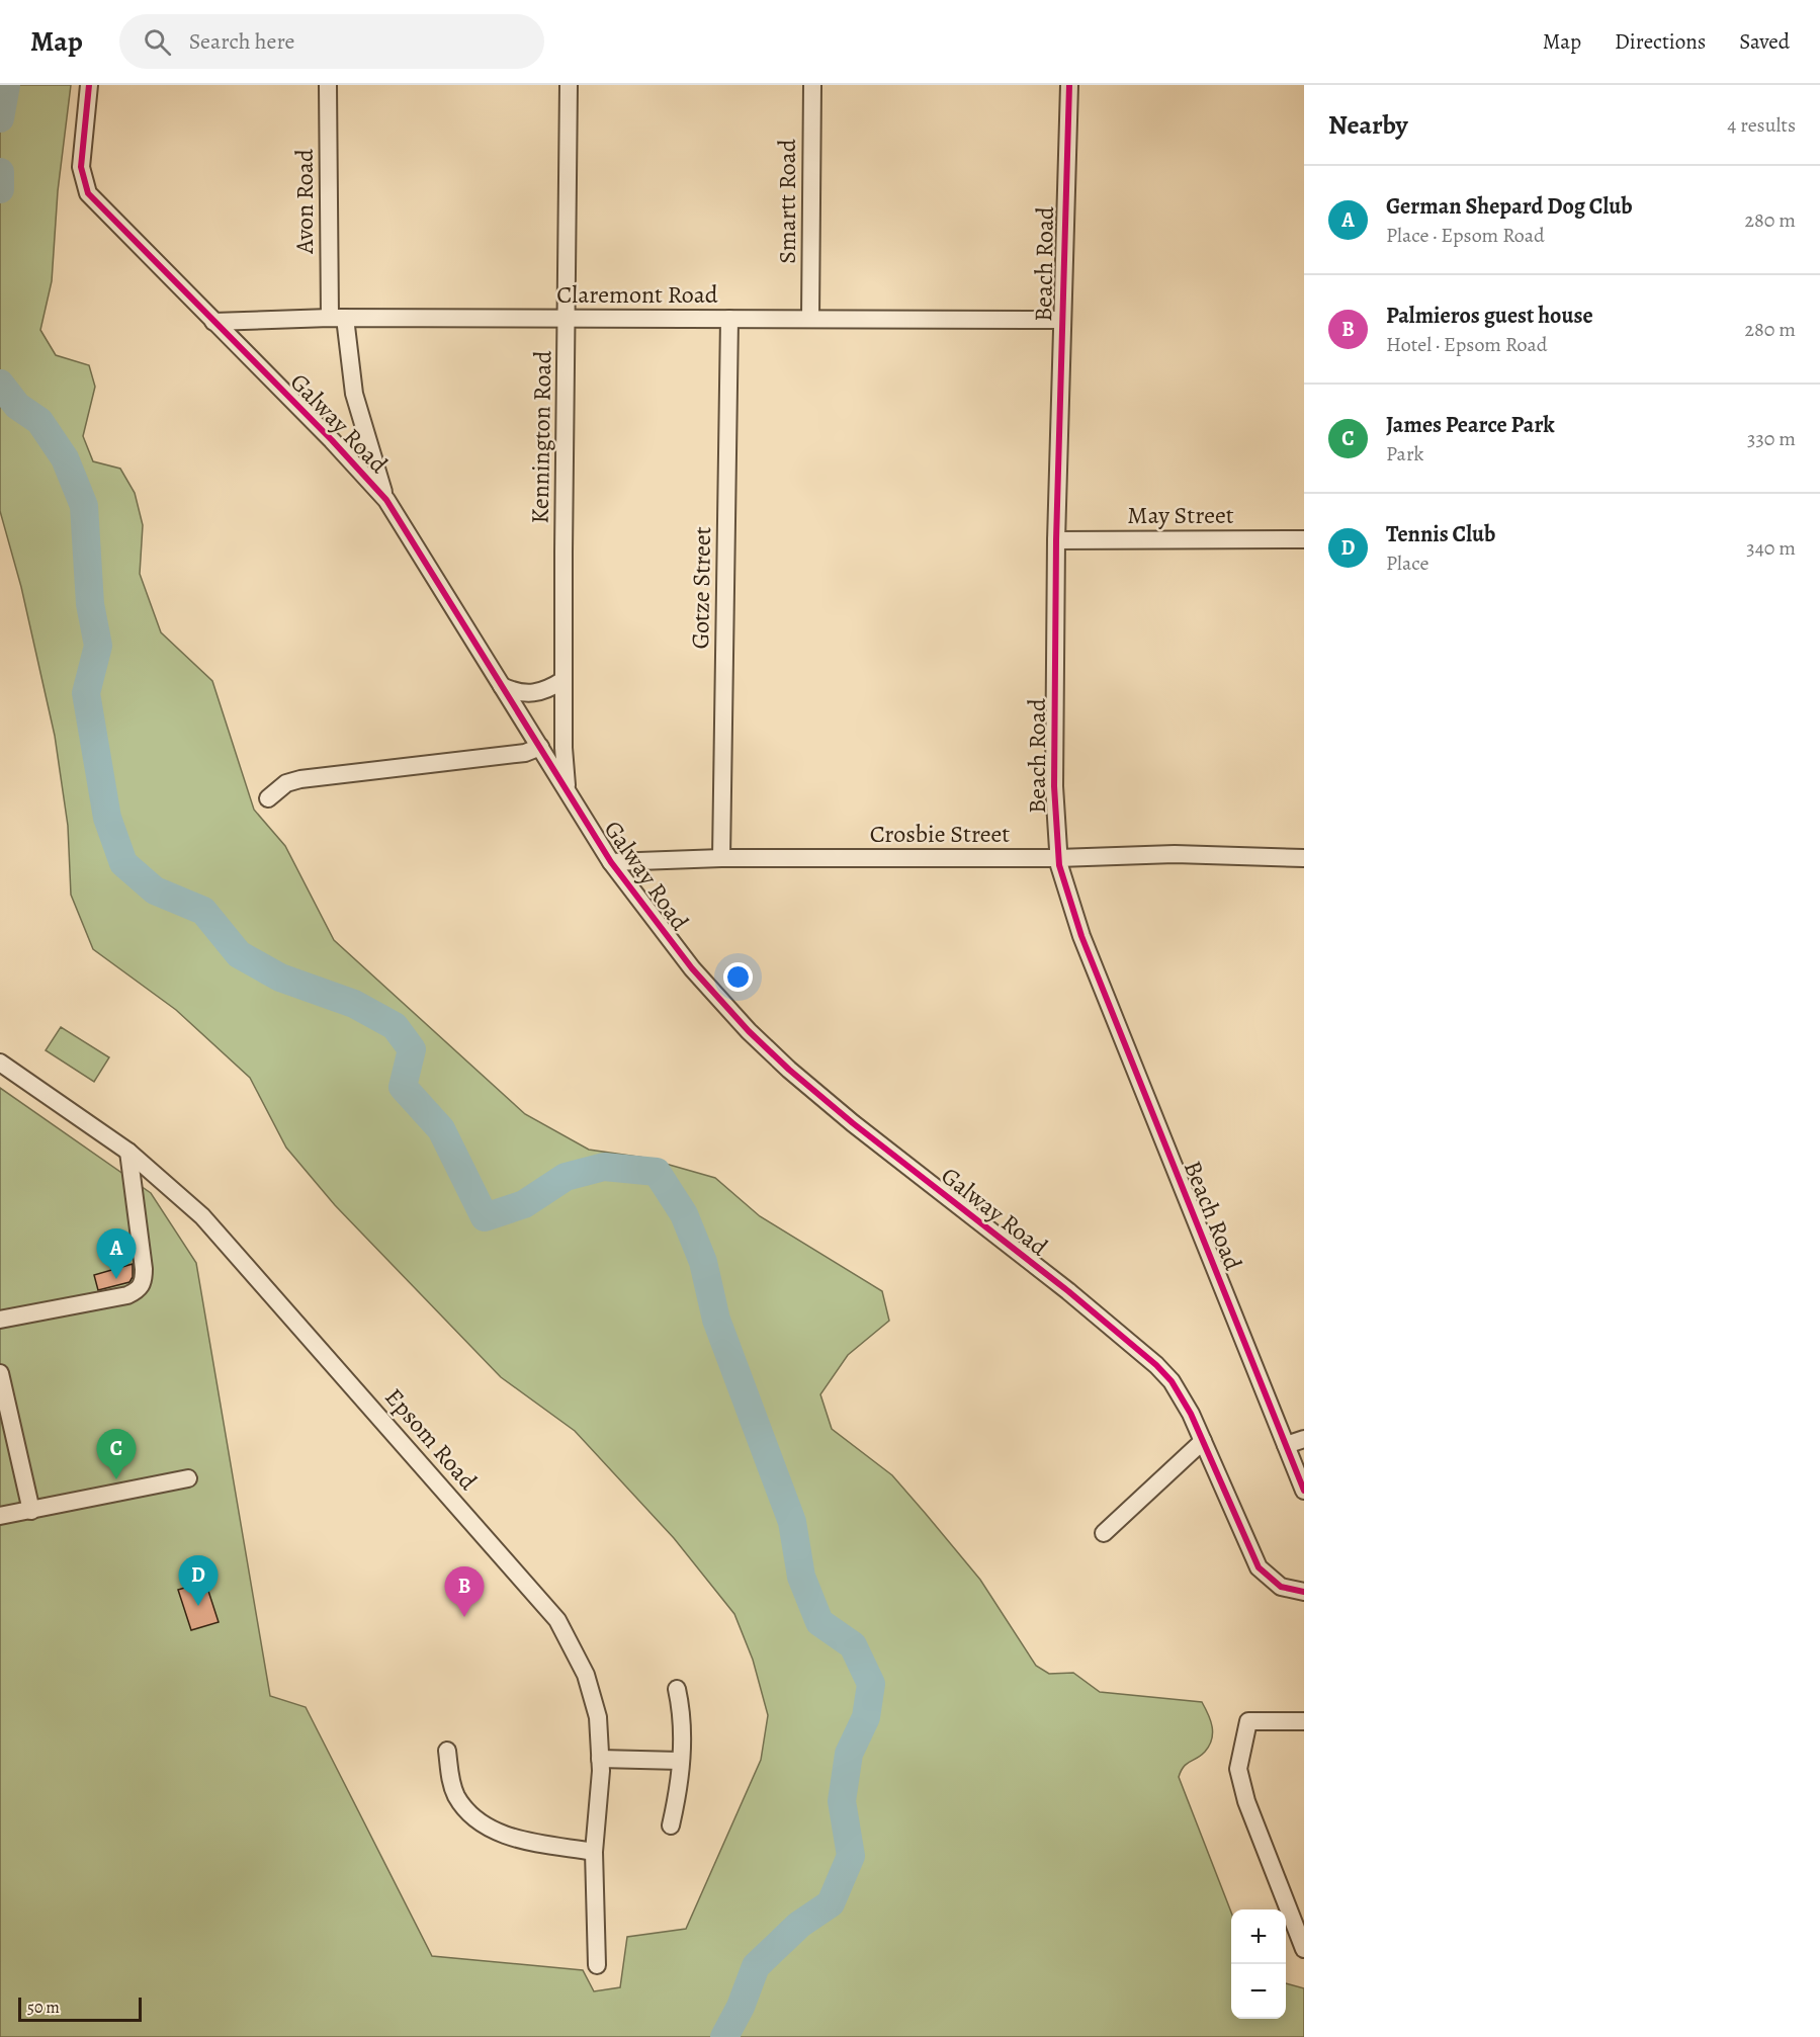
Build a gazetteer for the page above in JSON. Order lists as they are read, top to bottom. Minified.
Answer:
{"streets":{"street":["Avon Road","Smartt Road","Beach Road","Claremont Road","Galway Road","Kennington Road","May Street","Gotze Street","Crosbie Street","Epsom Road"]},"crossings":[["Avon Road","Claremont Road"],["Avon Road","Galway Road"],["Smartt Road","Claremont Road"],["Beach Road","Claremont Road"],["Beach Road","May Street"],["Beach Road","Crosbie Street"],["Claremont Road","Galway Road"],["Claremont Road","Kennington Road"],["Claremont Road","Gotze Street"],["Galway Road","Kennington Road"],["Galway Road","Crosbie Street"],["Gotze Street","Crosbie Street"]],"scale_bar":"50 m","page":{"header":"Map","search":"Search here","nav":["Map","Directions","Saved"],"heading":["Nearby","4 results"],"list":[{"mark":"A","name":"German Shepard Dog Club","note":"Place · Epsom Road","value":"280 m"},{"mark":"B","name":"Palmieros guest house","note":"Hotel · Epsom Road","value":"280 m"},{"mark":"C","name":"James Pearce Park","note":"Park","value":"330 m"},{"mark":"D","name":"Tennis Club","note":"Place","value":"340 m"}],"pins":["A","C","D","B"],"map_buttons":["+","−"],"scale":"50 m"}}
